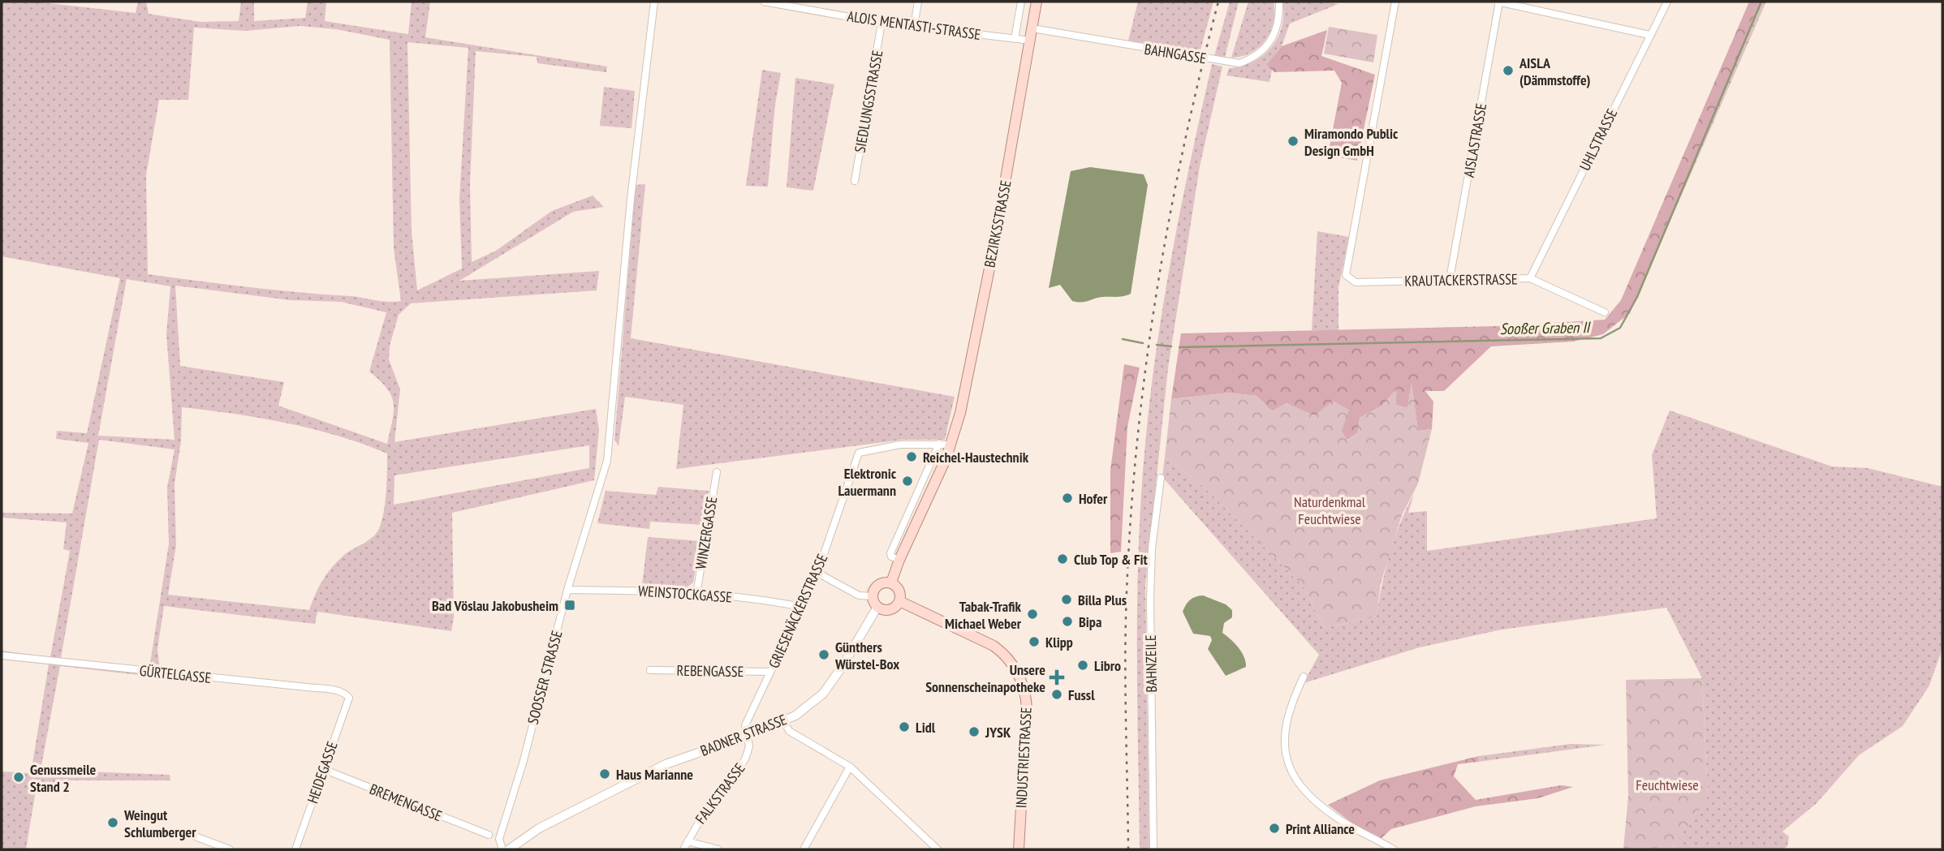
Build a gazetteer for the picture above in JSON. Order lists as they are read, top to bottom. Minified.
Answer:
{"streets":{"main road":["BEZIRKSSTRASSE","INDUSTRIESTRASSE"],"street":["ALOIS MENTASTI-STRASSE","BAHNGASSE","SIEDLUNGSSTRASSE","UHLSTRASSE","AISLASTRASSE","KRAUTACKERSTRASSE","WINZERGASSE","WEINSTOCKGASSE","GRIESENÄCKERSTRASSE","BAHNZEILE","REBENGASSE","GÜRTELGASSE","SOOSSER STRASSE","BADNER STRASSE","HEIDEGASSE","FALKSTRASSE","BREMENGASSE"]},"crossings":[["ALOIS MENTASTI-STRASSE","SIEDLUNGSSTRASSE"],["ALOIS MENTASTI-STRASSE","BEZIRKSSTRASSE"],["BAHNGASSE","BEZIRKSSTRASSE"],["UHLSTRASSE","KRAUTACKERSTRASSE"],["AISLASTRASSE","KRAUTACKERSTRASSE"],["WINZERGASSE","WEINSTOCKGASSE"],["WEINSTOCKGASSE","GRIESENÄCKERSTRASSE"],["WEINSTOCKGASSE","SOOSSER STRASSE"],["GRIESENÄCKERSTRASSE","REBENGASSE"],["GRIESENÄCKERSTRASSE","BADNER STRASSE"],["GRIESENÄCKERSTRASSE","FALKSTRASSE"],["GÜRTELGASSE","HEIDEGASSE"],["BADNER STRASSE","INDUSTRIESTRASSE"],["BADNER STRASSE","FALKSTRASSE"],["HEIDEGASSE","BREMENGASSE"]],"water":["Sooßer Graben II"],"parks":["Naturdenkmal Feuchtwiese","Feuchtwiese"],"places":{"other":["AISLA (Dämmstoffe)","Miramondo Public Design GmbH","Reichel-Haustechnik","Elektronic Lauermann","Hofer","Club Top & Fit","Billa Plus","Tabak-Trafik Michael Weber","Bipa","Klipp","Günthers Würstel-Box","Libro","Fussl","Lidl","JYSK","Haus Marianne","Genussmeile Stand 2","Weingut Schlumberger","Print Alliance"],"transit":["Bad Vöslau Jakobusheim"],"health":["Unsere Sonnenscheinapotheke"]}}
